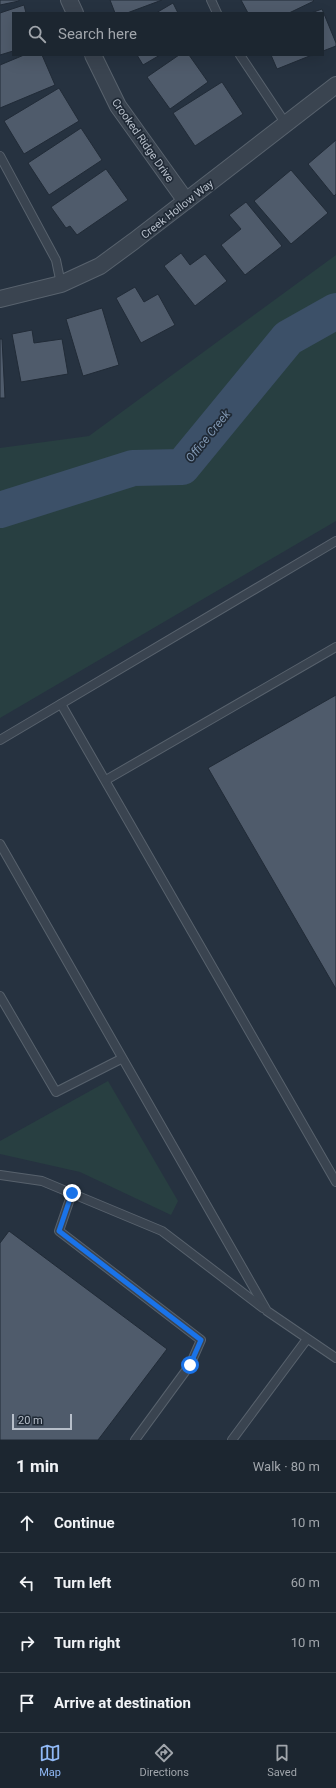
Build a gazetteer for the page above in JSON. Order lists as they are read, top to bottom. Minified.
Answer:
{"streets":{"street":["Crooked Ridge Drive","Creek Hollow Way"]},"crossings":[["Crooked Ridge Drive","Creek Hollow Way"]],"water":["Office Creek"],"scale_bar":"20 m","page":{"search":"Search here","scale":"20 m","heading":["1 min","Walk · 80 m"],"list":[["Continue","10 m"],["Turn left","60 m"],["Turn right","10 m"],"Arrive at destination"],"nav":["Map","Directions","Saved"]}}
